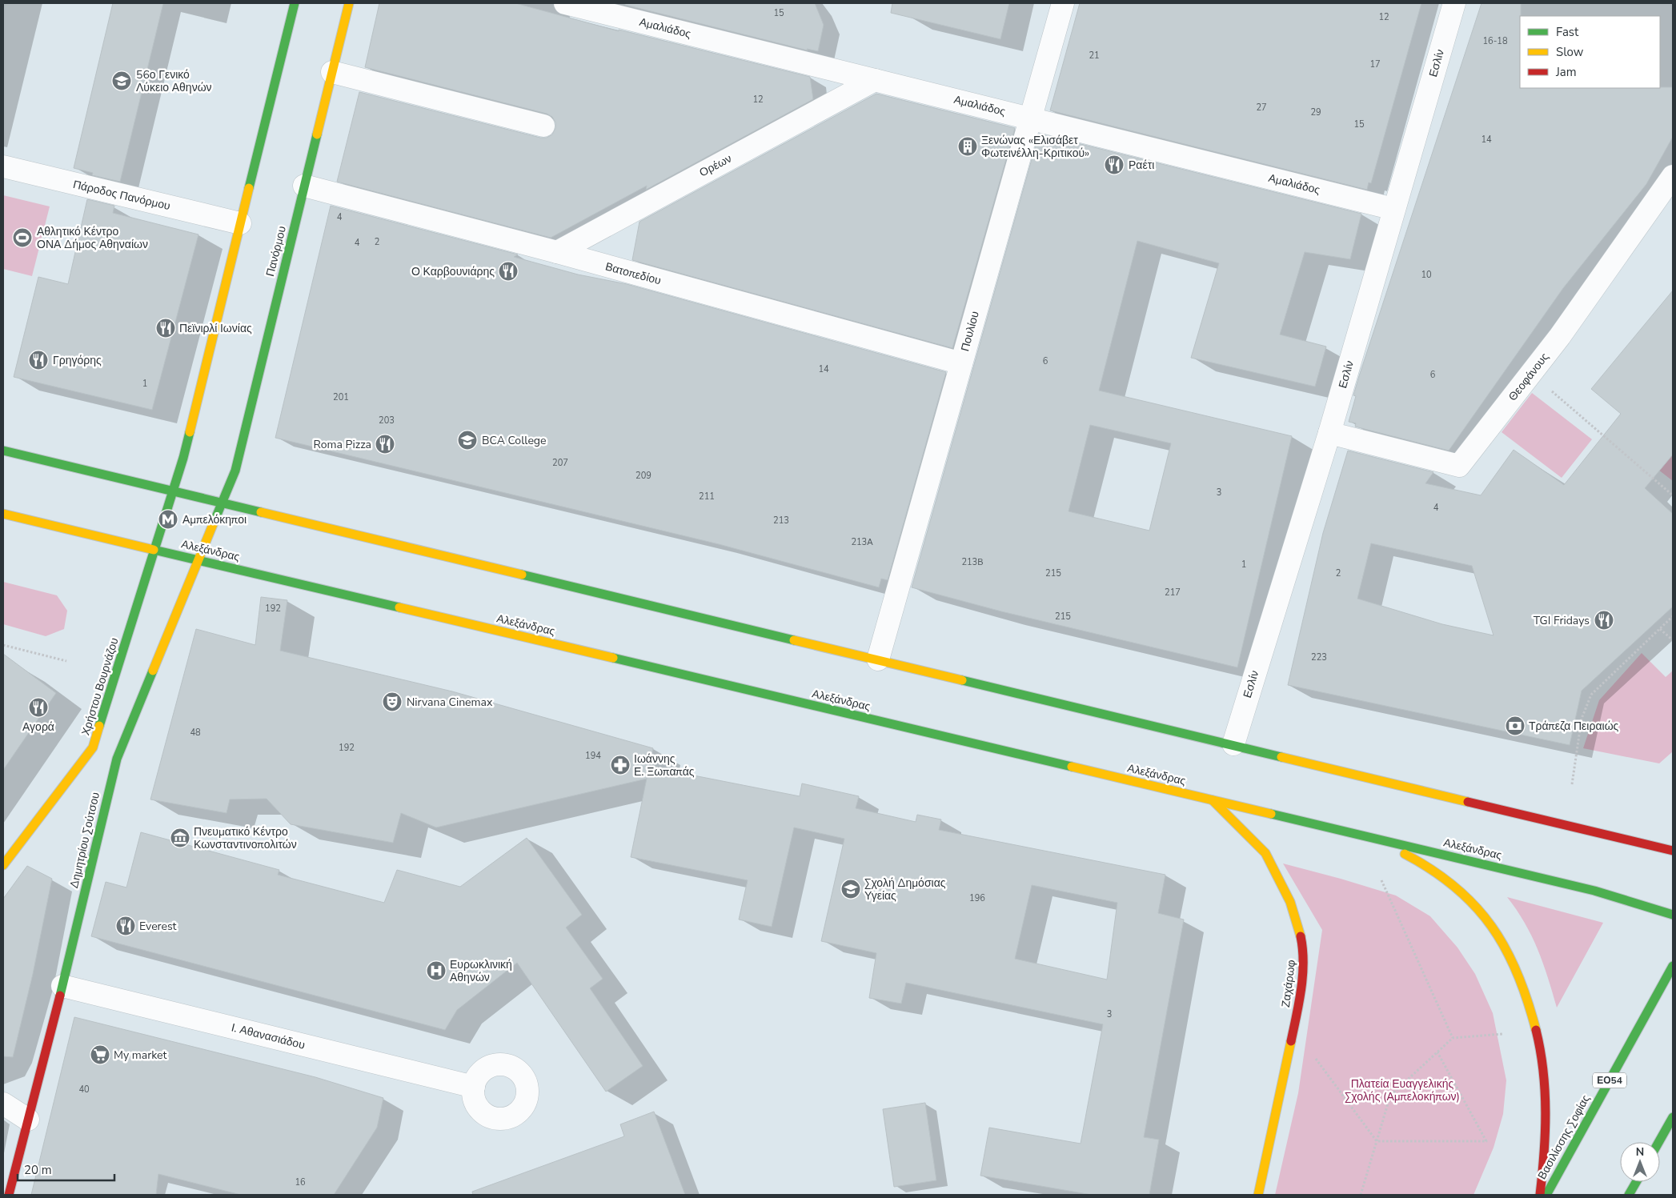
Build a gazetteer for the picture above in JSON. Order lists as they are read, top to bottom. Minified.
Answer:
{"streets":{"main road":["Πανόρμου","Αλεξάνδρας","Χρήστου Βουρνάζου","Δημητρίου Σούτσου","Ζαχάρωφ","ΕΟ54","Βασιλίσσης Σοφίας"],"street":["Αμαλιάδος","Εσλίν","Ορέων","Πάροδος Πανόρμου","Βατοπεδίου","Πουλίου","Θεοφάνους","Ι. Αθανασιάδου"]},"crossings":[["Αμαλιάδος","Εσλίν"],["Αμαλιάδος","Ορέων"],["Αμαλιάδος","Πουλίου"],["Εσλίν","Θεοφάνους"],["Ορέων","Βατοπεδίου"],["Πανόρμου","Βατοπεδίου"],["Πανόρμου","Δημητρίου Σούτσου"],["Βατοπεδίου","Πουλίου"],["Αλεξάνδρας","Χρήστου Βουρνάζου"],["Αλεξάνδρας","Δημητρίου Σούτσου"],["Αλεξάνδρας","Ζαχάρωφ"],["Δημητρίου Σούτσου","Ι. Αθανασιάδου"]],"parks":["Πλατεία Ευαγγελικής Σχολής (Αμπελοκήπων)"],"places":{"school or university":["56ο Γενικό Λύκειο Αθηνών","BCA College","Σχολή Δημόσιας Υγείας"],"building":["Ξενώνας «Ελισάβετ Φωτεινέλλη-Κριτικού»"],"restaurant":["Ραέτι","Ο Καρβουνιάρης","Πεϊνιρλί Ιωνίας","Γρηγόρης","Roma Pizza","TGI Fridays","Αγορά","Everest"],"sports":["Αθλητικό Κέντρο ΟΝΑ Δήμος Αθηναίων"],"metro station":["Αμπελόκηποι"],"theatre":["Nirvana Cinemax"],"bank":["Τράπεζα Πειραιώς"],"pharmacy":["Ιωάννης Ε. Ξωπαπάς"],"museum":["Πνευματικό Κέντρο Κωνσταντινοπολιτών"],"hospital":["Ευρωκλινική Αθηνών"],"supermarket":["My market"]},"house_numbers":["15","12","16-18","21","17","12","27","29","15","14","4","2","4","10","6","14","6","1","201","203","207","209","3","211","4","213","213Α","213Β","1","215","2","217","192","215","223","48","192","194","196","3","40","16"],"legend":["Fast","Slow","Jam"],"scale_bar":"20 m","north":"top"}
